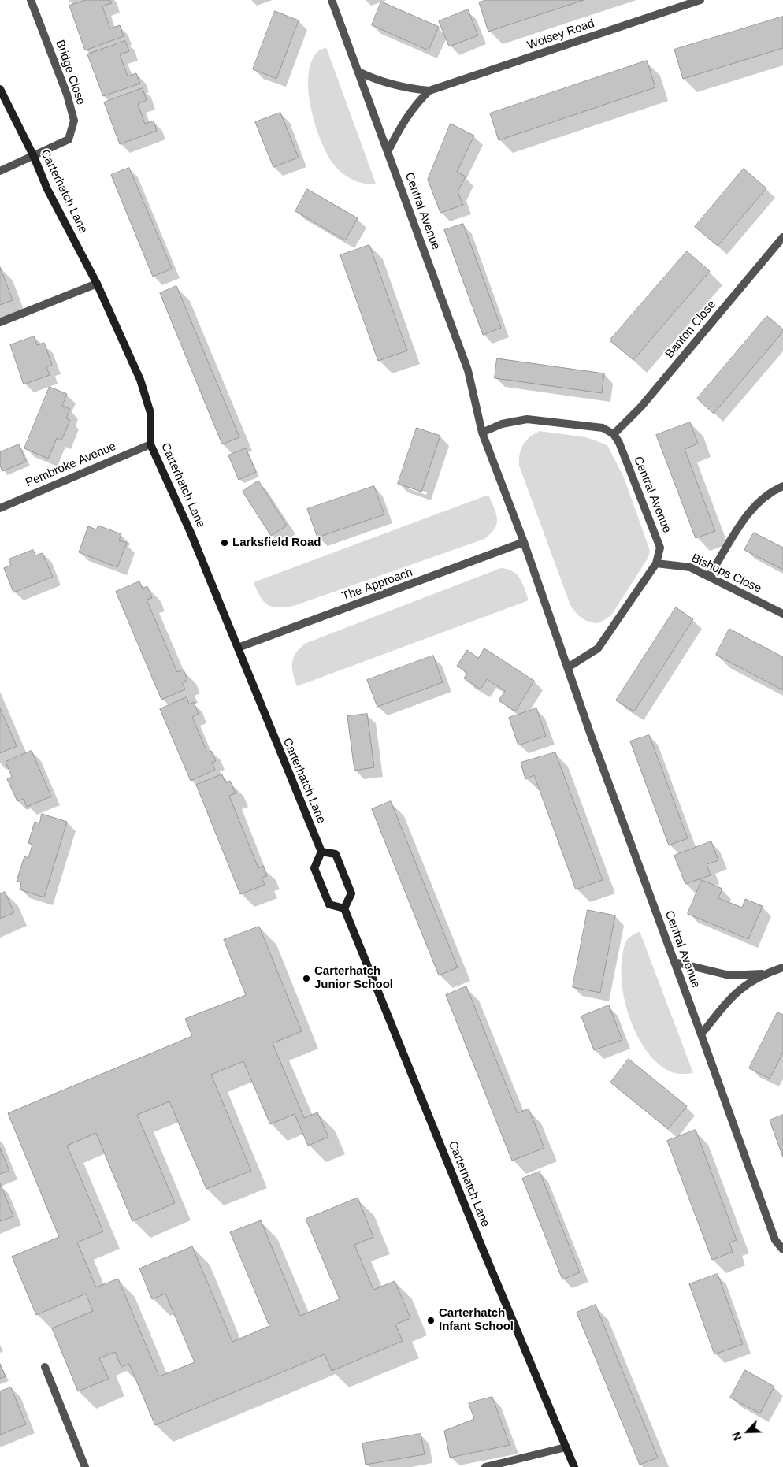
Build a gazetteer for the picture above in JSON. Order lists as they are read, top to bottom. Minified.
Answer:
{"streets":{"street":["Wolsey Road","Bridge Close","Carterhatch Lane","Central Avenue","Banton Close","Pembroke Avenue","Bishops Close","The Approach"]},"crossings":[["Wolsey Road","Central Avenue"],["Bridge Close","Carterhatch Lane"],["Carterhatch Lane","Pembroke Avenue"],["Carterhatch Lane","The Approach"],["Central Avenue","Banton Close"],["Central Avenue","Bishops Close"],["Central Avenue","The Approach"]],"places":["Larksfield Road","Carterhatch Junior School","Carterhatch Infant School"],"north":"bottom left"}
